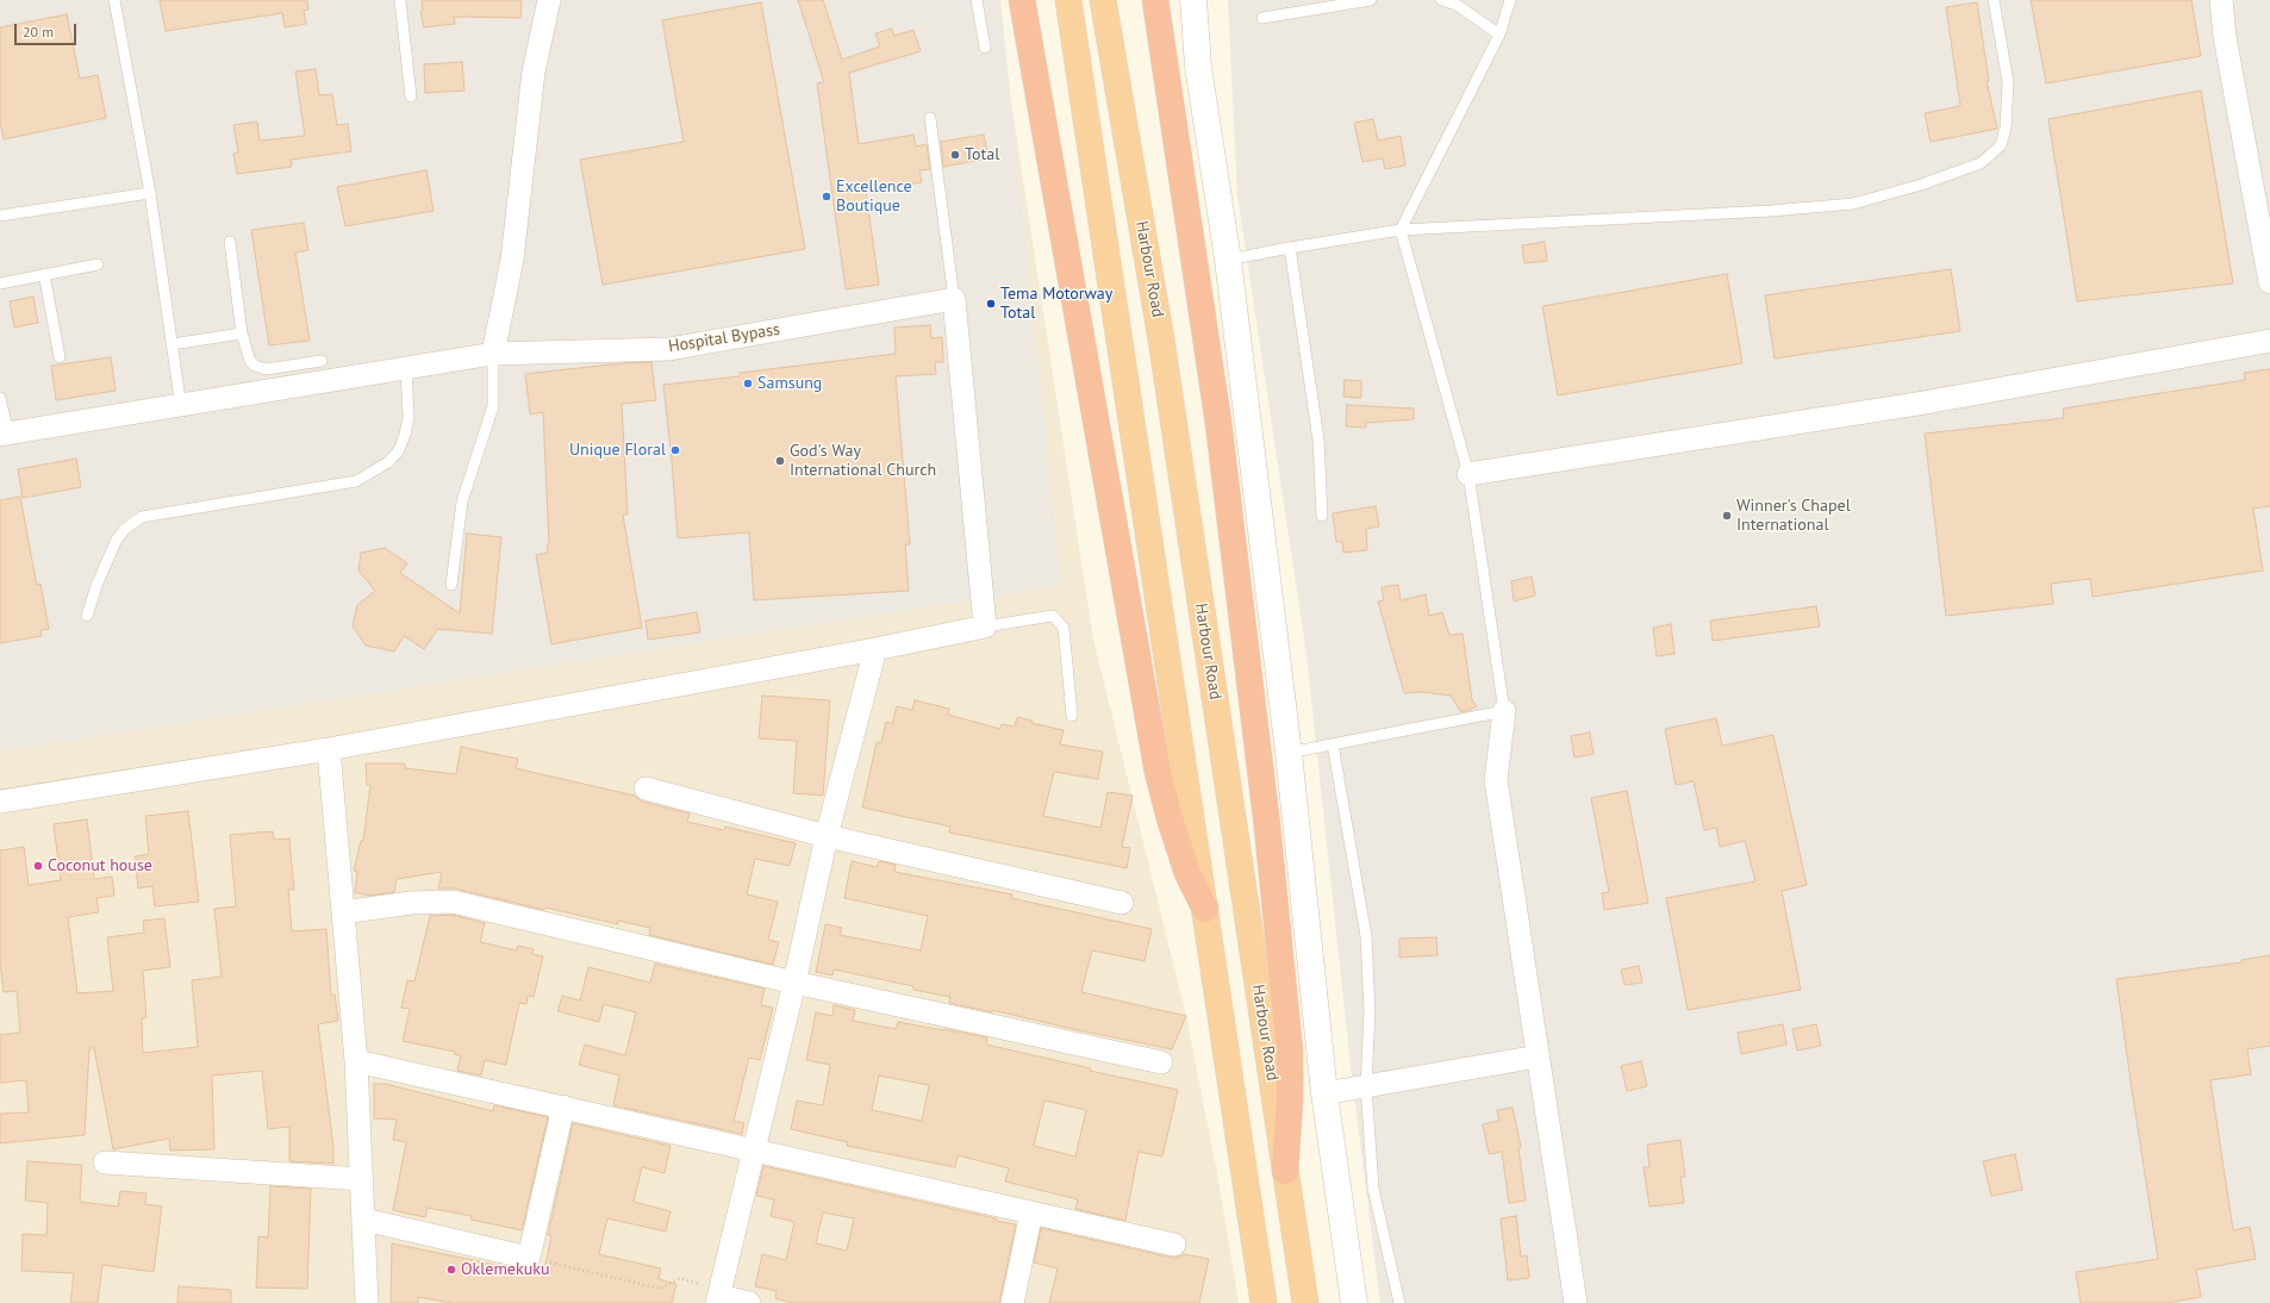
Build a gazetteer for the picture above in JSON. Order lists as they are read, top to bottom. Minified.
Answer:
{"streets":{"highway":["Harbour Road"],"street":["Hospital Bypass"]},"places":["Total","Excellence Boutique","Tema Motorway Total","Samsung","Unique Floral","God's Way International Church","Winner's Chapel International","Coconut house","Oklemekuku"],"scale_bar":"20 m"}
